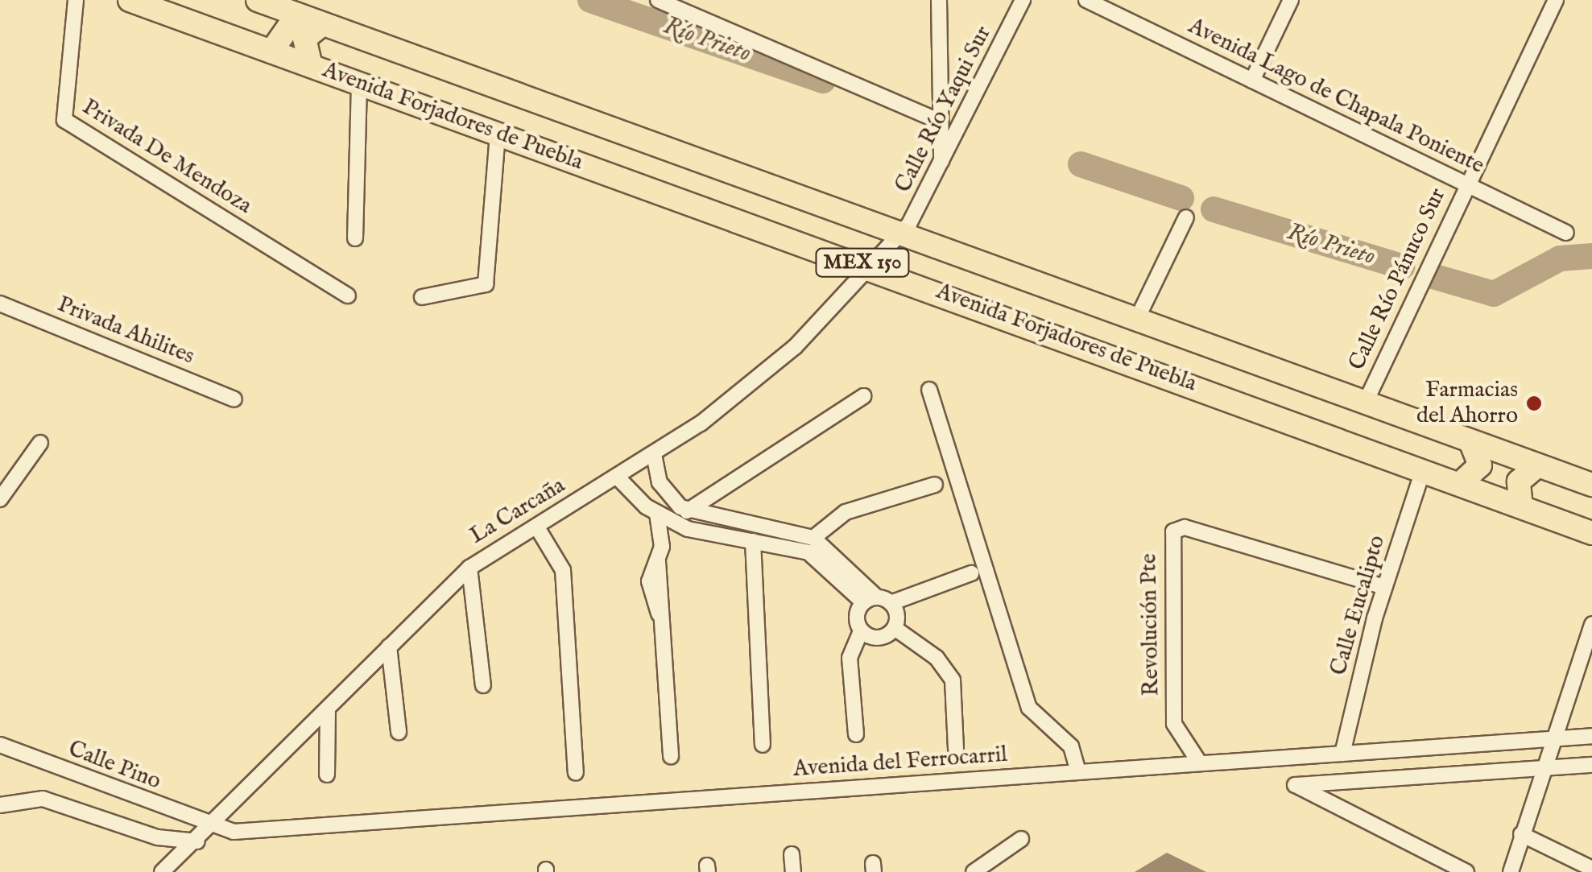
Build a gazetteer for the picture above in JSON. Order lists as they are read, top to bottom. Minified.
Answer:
{"streets":{"main road":["Avenida Forjadores de Puebla","MEX 150"],"street":["Avenida Lago de Chapala Poniente","Calle Río Yaqui Sur","Privada De Mendoza","Calle Río Pánuco Sur","Privada Ahilites","La Carcaña","Calle Eucalipto","Revolución Pte","Avenida del Ferrocarril","Calle Pino"]},"crossings":[["Avenida Lago de Chapala Poniente","Calle Río Pánuco Sur"],["Calle Río Yaqui Sur","Avenida Forjadores de Puebla"],["Calle Río Yaqui Sur","La Carcaña"],["Avenida Forjadores de Puebla","Calle Río Pánuco Sur"],["Avenida Forjadores de Puebla","La Carcaña"],["Avenida Forjadores de Puebla","Calle Eucalipto"],["La Carcaña","Avenida del Ferrocarril"],["La Carcaña","Calle Pino"],["Calle Eucalipto","Revolución Pte"],["Calle Eucalipto","Avenida del Ferrocarril"],["Revolución Pte","Avenida del Ferrocarril"],["Avenida del Ferrocarril","Calle Pino"]],"water":["Río Prieto"],"places":["Farmacias del Ahorro"]}
